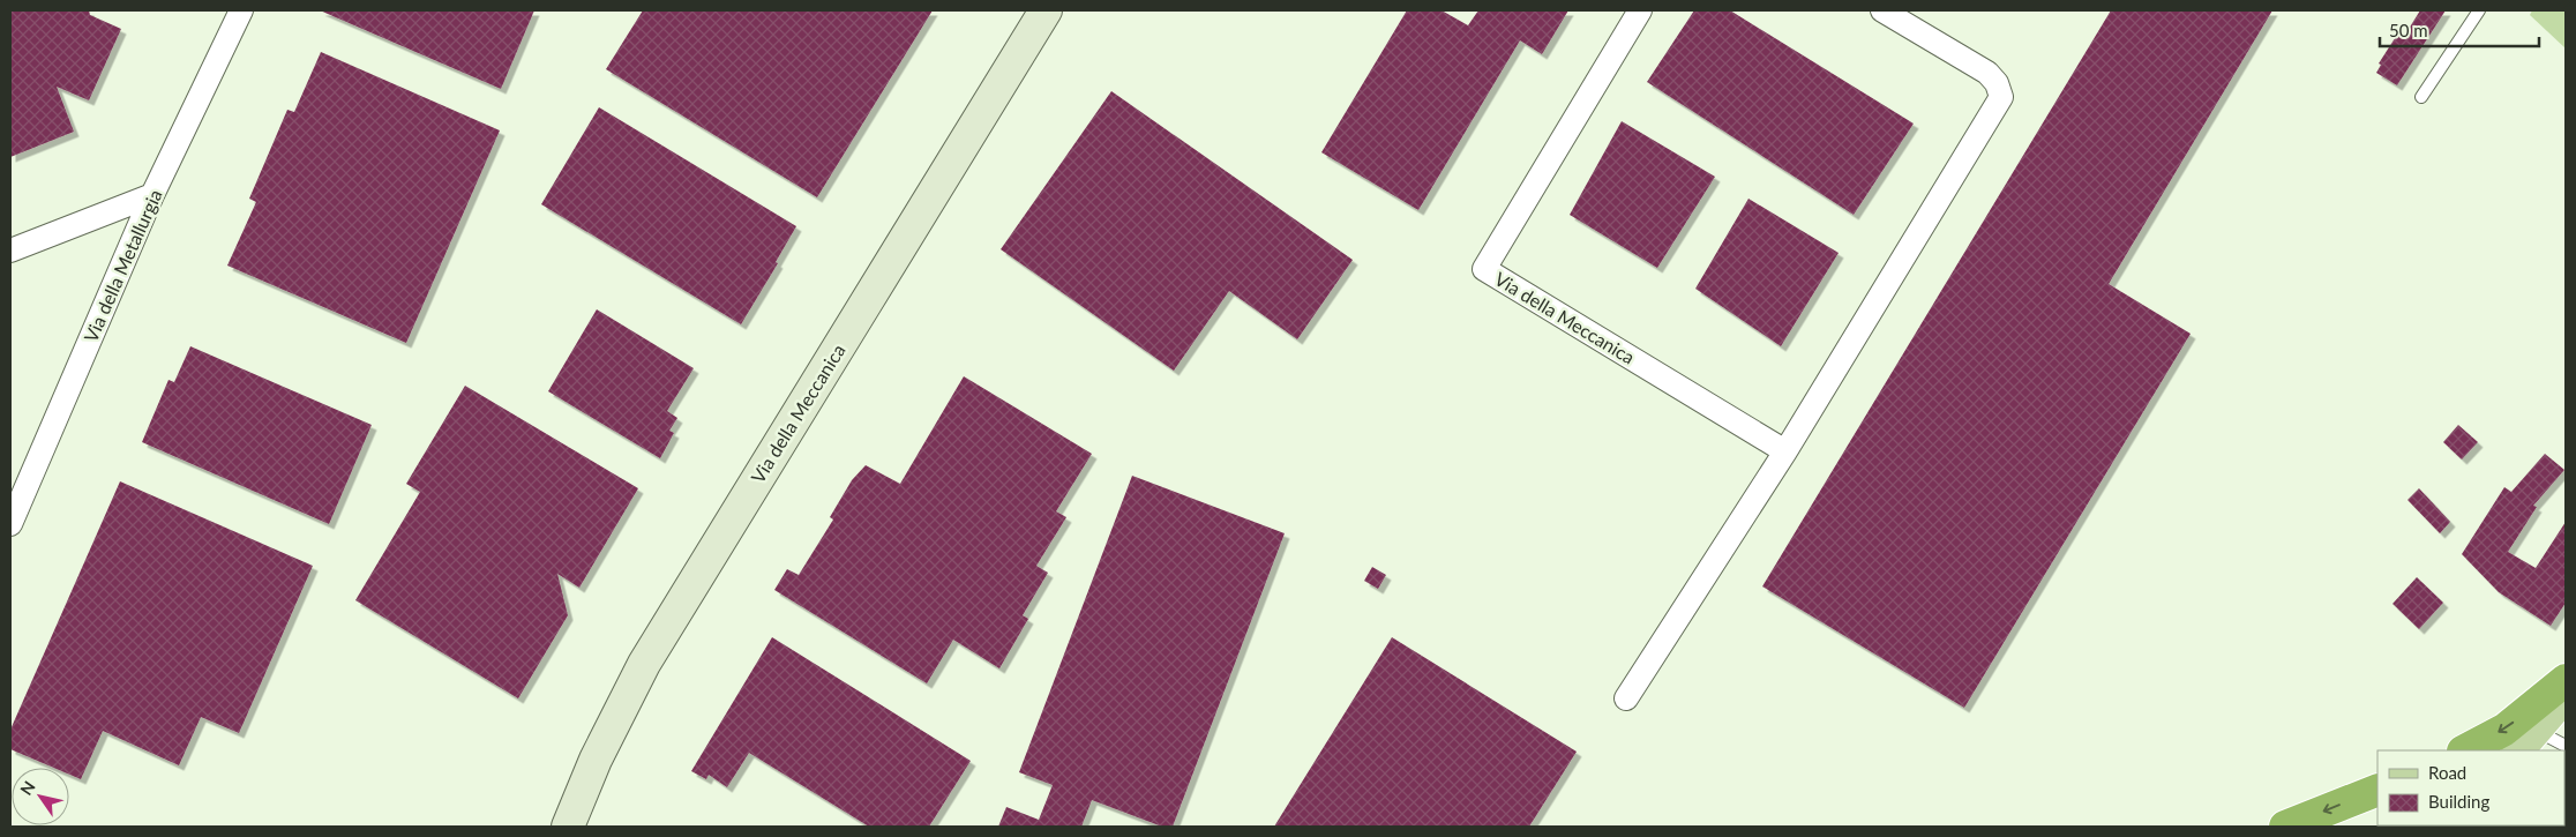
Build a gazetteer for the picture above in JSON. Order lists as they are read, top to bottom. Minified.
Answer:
{"streets":{"street":["Via della Metallurgia","Via della Meccanica"]},"legend":["Road","Building"],"scale_bar":"50 m","north":"top left"}
